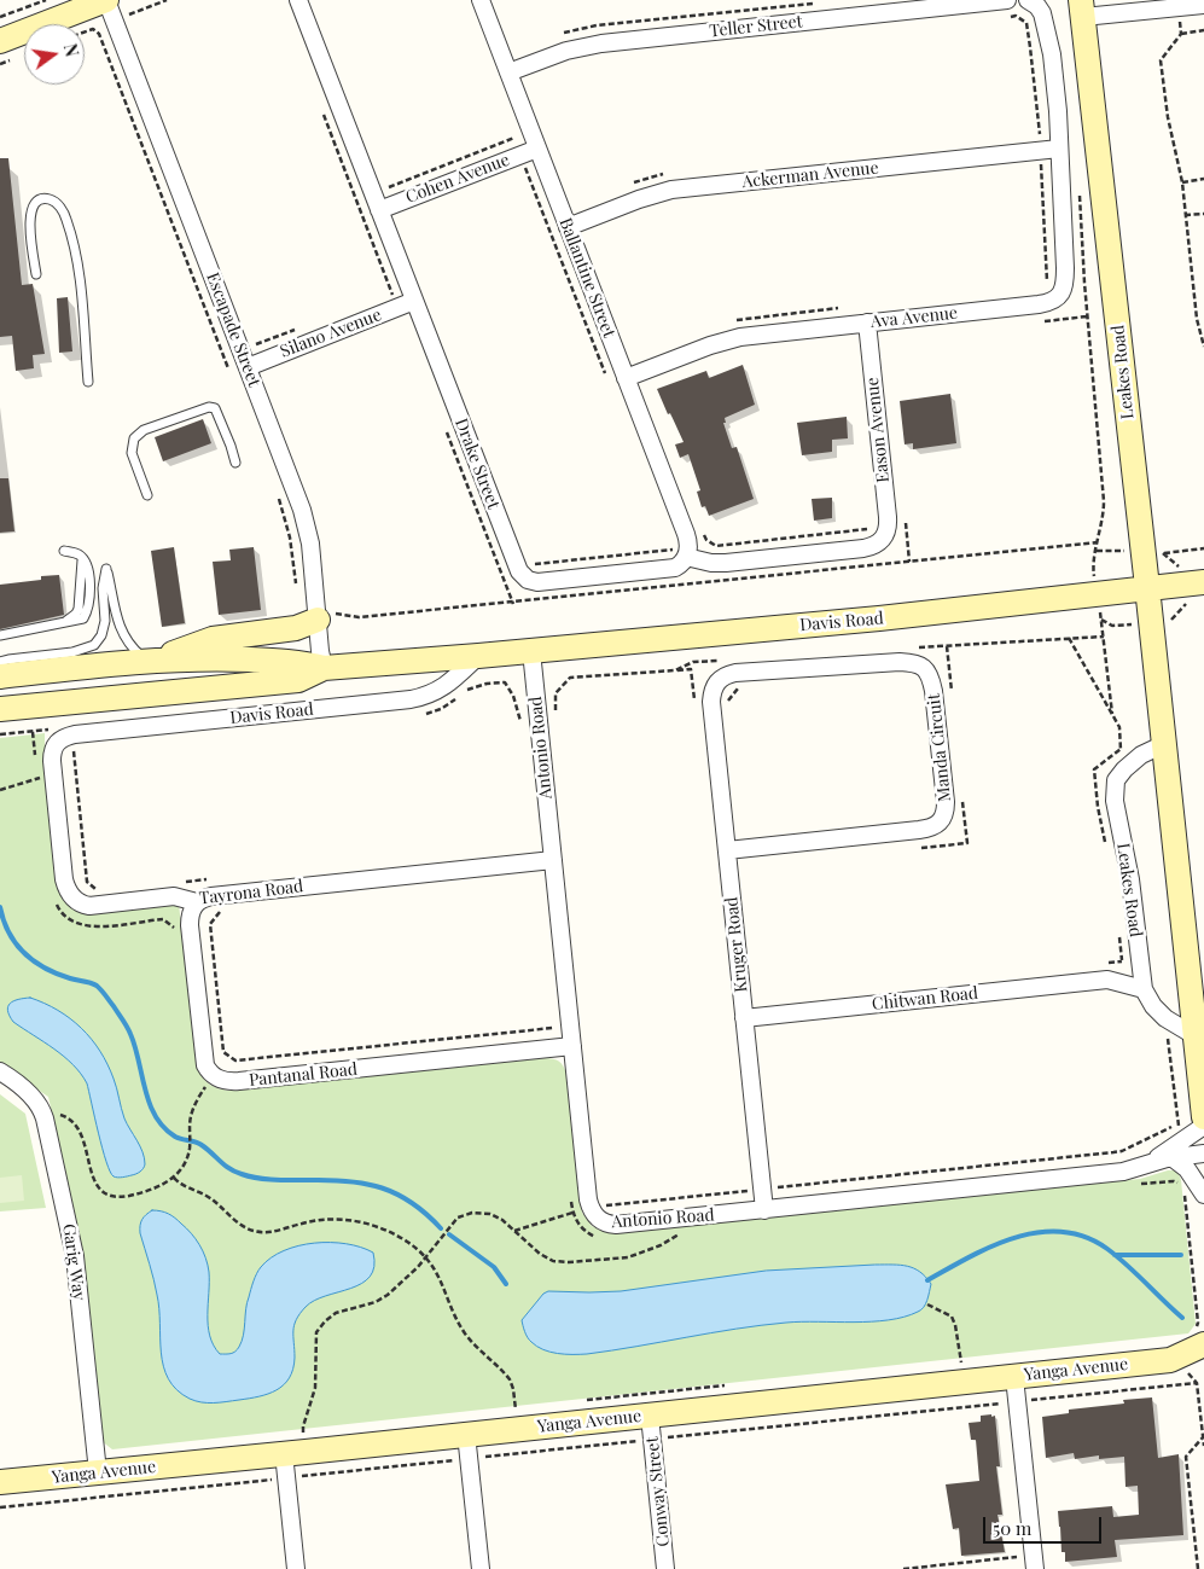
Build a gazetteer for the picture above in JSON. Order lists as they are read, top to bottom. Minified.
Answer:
{"streets":{"street":["Teller Street","Ackerman Avenue","Cohen Avenue","Ballantine Street","Ava Avenue","Escapade Street","Silano Avenue","Leakes Road","Eason Avenue","Drake Street","Davis Road","Antonio Road","Manda Circuit","Tayrona Road","Kruger Road","Chitwan Road","Pantanal Road","Garig Way","Yanga Avenue","Conway Street"]},"crossings":[["Teller Street","Ballantine Street"],["Ackerman Avenue","Ballantine Street"],["Ackerman Avenue","Ava Avenue"],["Cohen Avenue","Ballantine Street"],["Cohen Avenue","Drake Street"],["Ballantine Street","Ava Avenue"],["Ava Avenue","Eason Avenue"],["Escapade Street","Silano Avenue"],["Escapade Street","Davis Road"],["Silano Avenue","Drake Street"],["Leakes Road","Davis Road"],["Leakes Road","Chitwan Road"],["Davis Road","Antonio Road"],["Davis Road","Tayrona Road"],["Antonio Road","Tayrona Road"],["Antonio Road","Kruger Road"],["Antonio Road","Pantanal Road"],["Manda Circuit","Kruger Road"],["Tayrona Road","Pantanal Road"],["Kruger Road","Chitwan Road"],["Garig Way","Yanga Avenue"],["Yanga Avenue","Conway Street"]],"scale_bar":"50 m","north":"right"}
